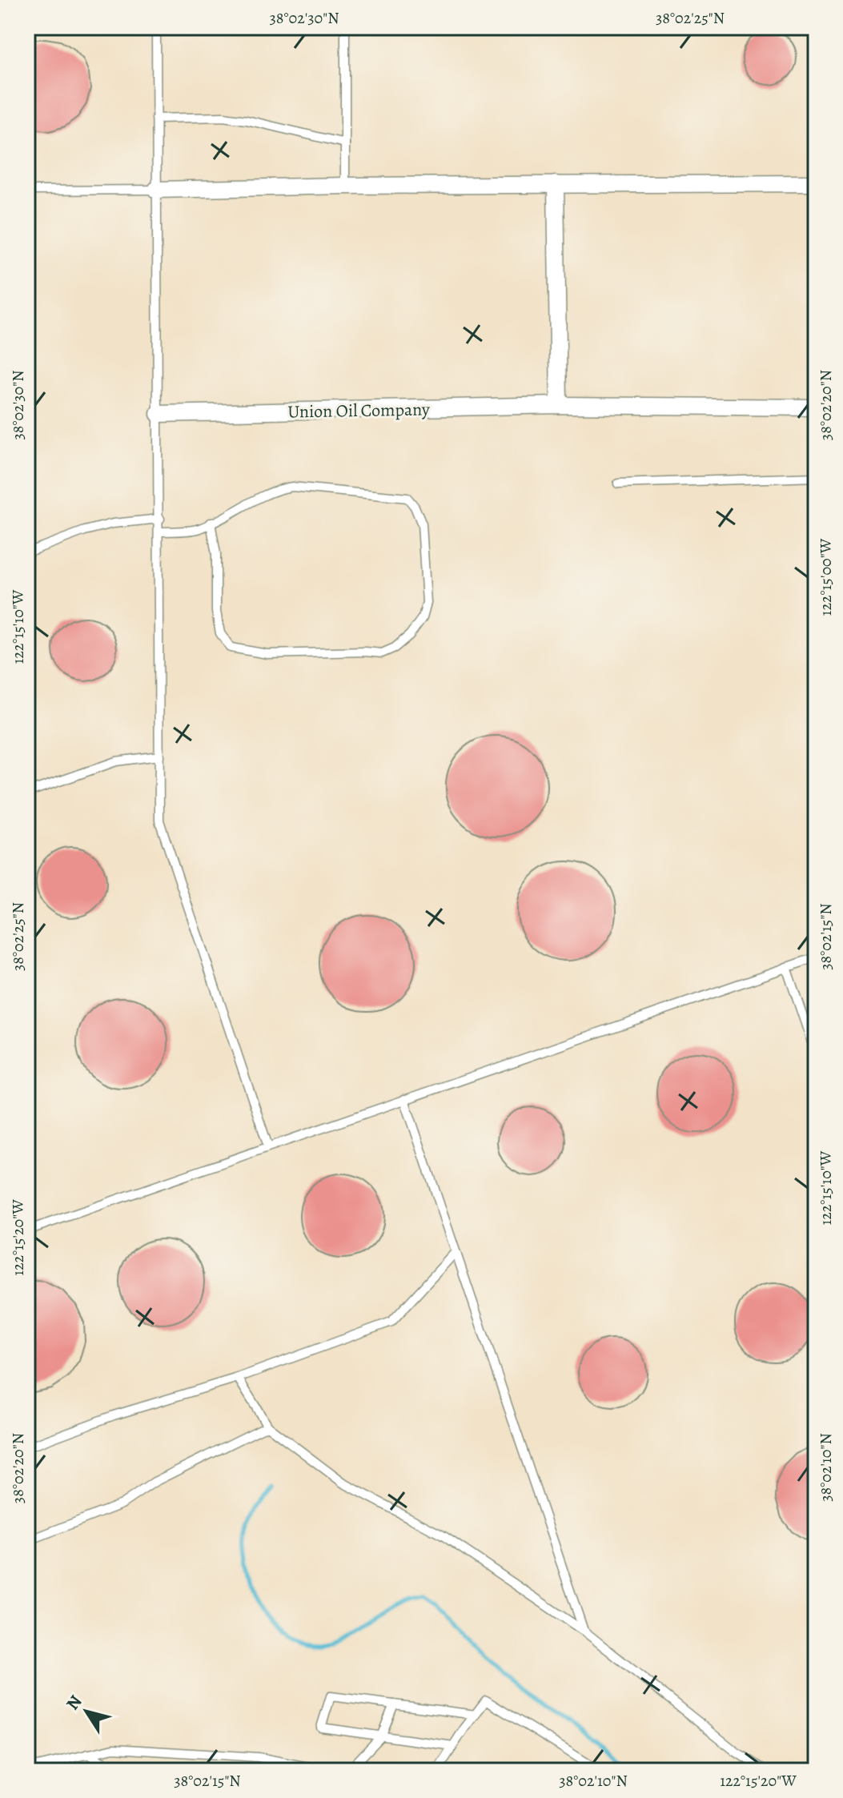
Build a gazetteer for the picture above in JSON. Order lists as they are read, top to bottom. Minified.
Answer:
{"streets":{"street":["Union Oil Company"]},"north":"top left","coordinates":["38°02'30\"N","38°02'25\"N","38°02'20\"N","122°15'00\"W","122°15'10\"W","38°02'15\"N","122°15'20\"W","38°02'10\"N"]}
